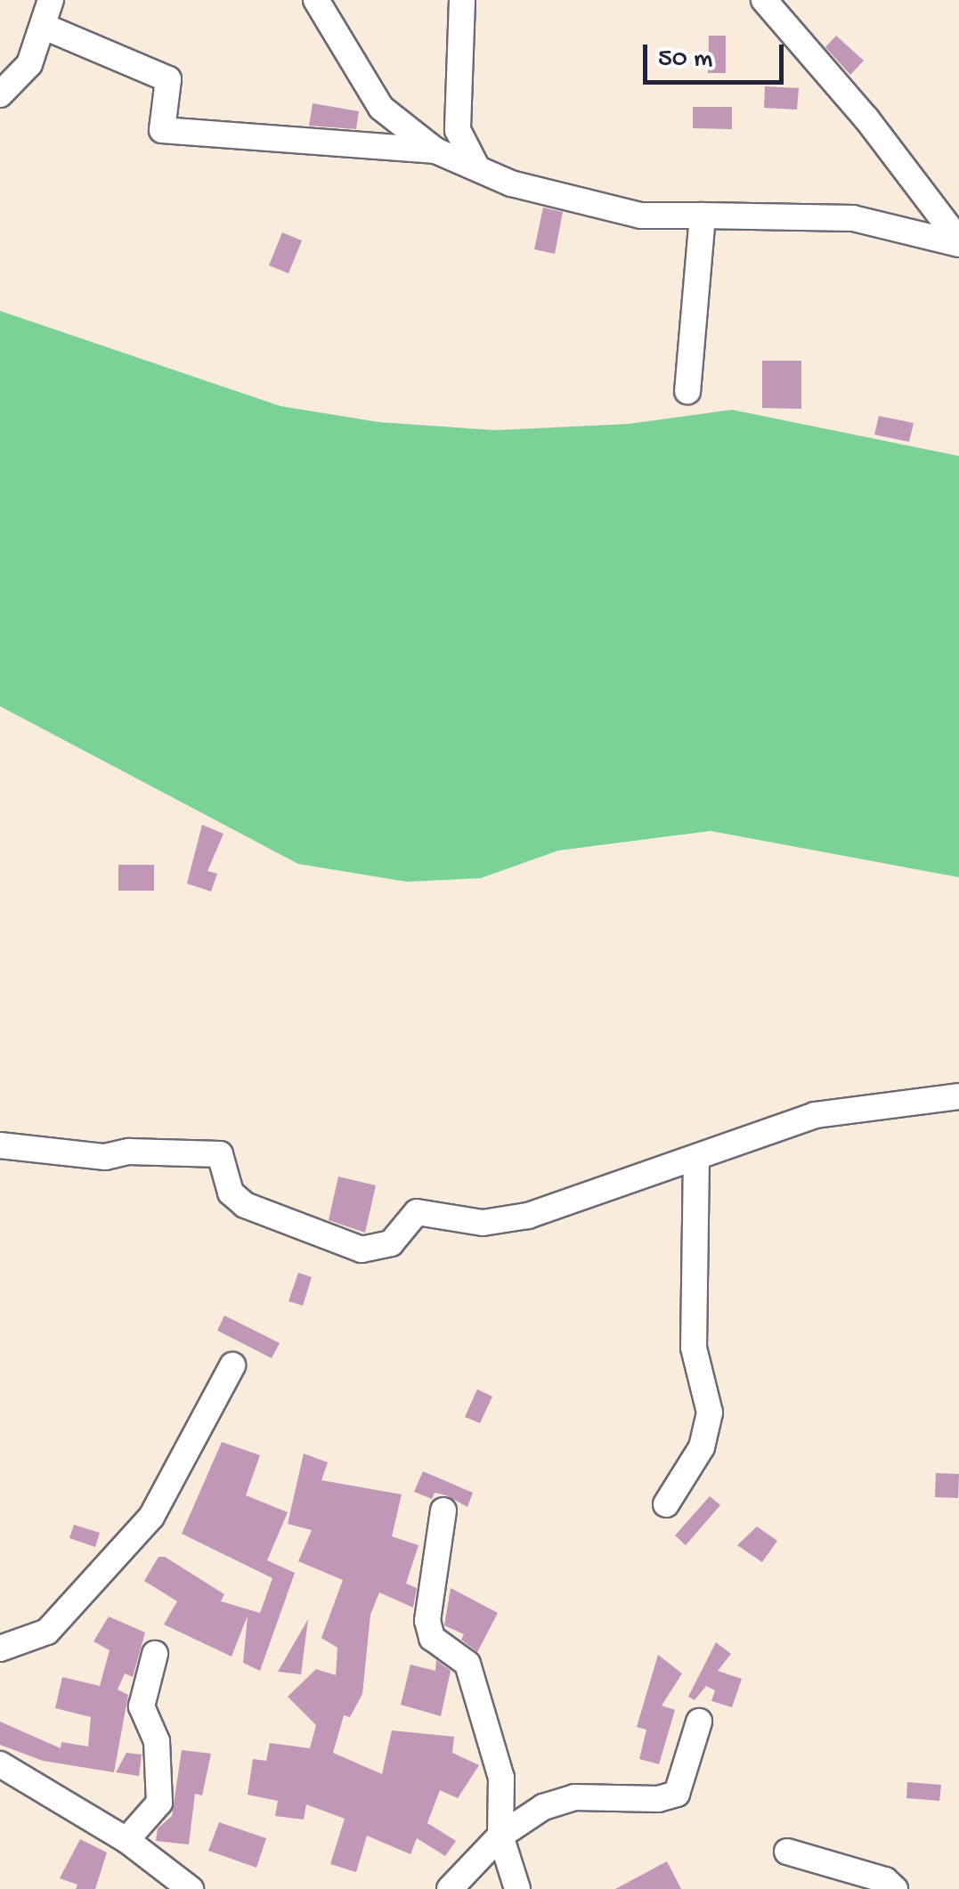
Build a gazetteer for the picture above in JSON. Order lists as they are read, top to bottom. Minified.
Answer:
{"scale_bar":"50 m"}
